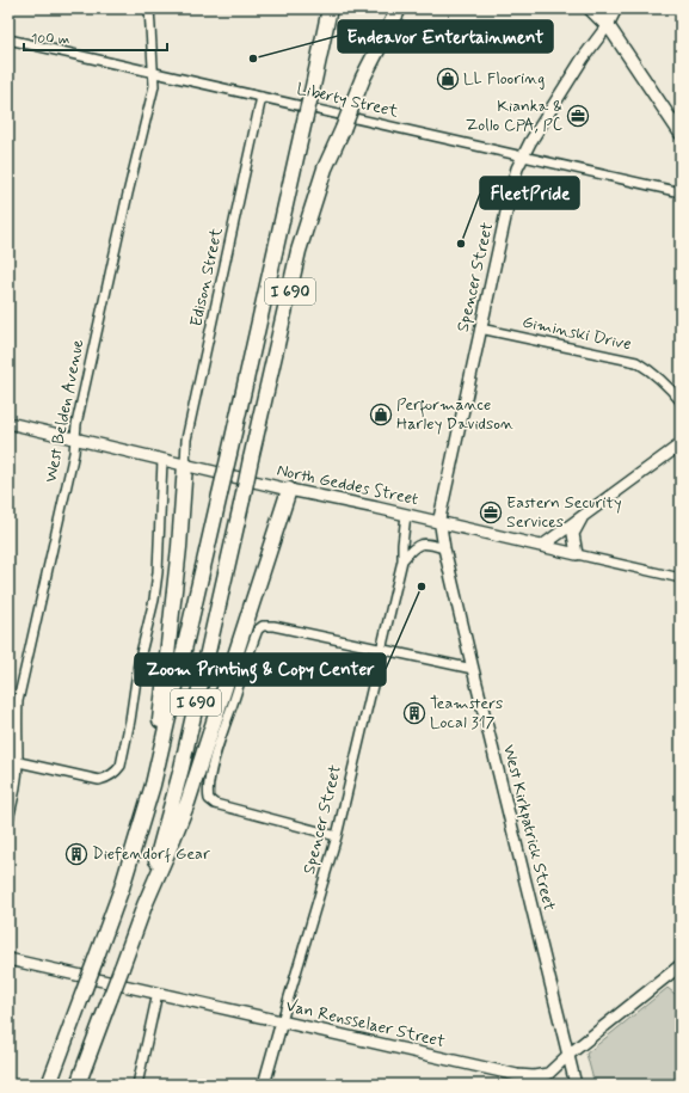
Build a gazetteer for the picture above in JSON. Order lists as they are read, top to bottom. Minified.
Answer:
{"streets":{"highway":["I 690"],"street":["Liberty Street","Edison Street","Spencer Street","Giminski Drive","West Belden Avenue","North Geddes Street","West Kirkpatrick Street","Van Rensselaer Street"]},"crossings":[["Liberty Street","Edison Street"],["Liberty Street","Spencer Street"],["Liberty Street","West Belden Avenue"],["Edison Street","North Geddes Street"],["Spencer Street","Giminski Drive"],["Spencer Street","North Geddes Street"],["Spencer Street","West Kirkpatrick Street"],["Spencer Street","Van Rensselaer Street"],["West Belden Avenue","North Geddes Street"],["North Geddes Street","West Kirkpatrick Street"],["West Kirkpatrick Street","Van Rensselaer Street"]],"places":{"other":["Endeavor Entertainment","FleetPride","Zoom Printing & Copy Center"],"shop":["LL Flooring","Performance Harley Davidson"],"office":["Kianka & Zollo CPA, PC","Eastern Security Services"],"building":["Teamsters Local 317","Diefendorf Gear"]},"scale_bar":"100 m"}
